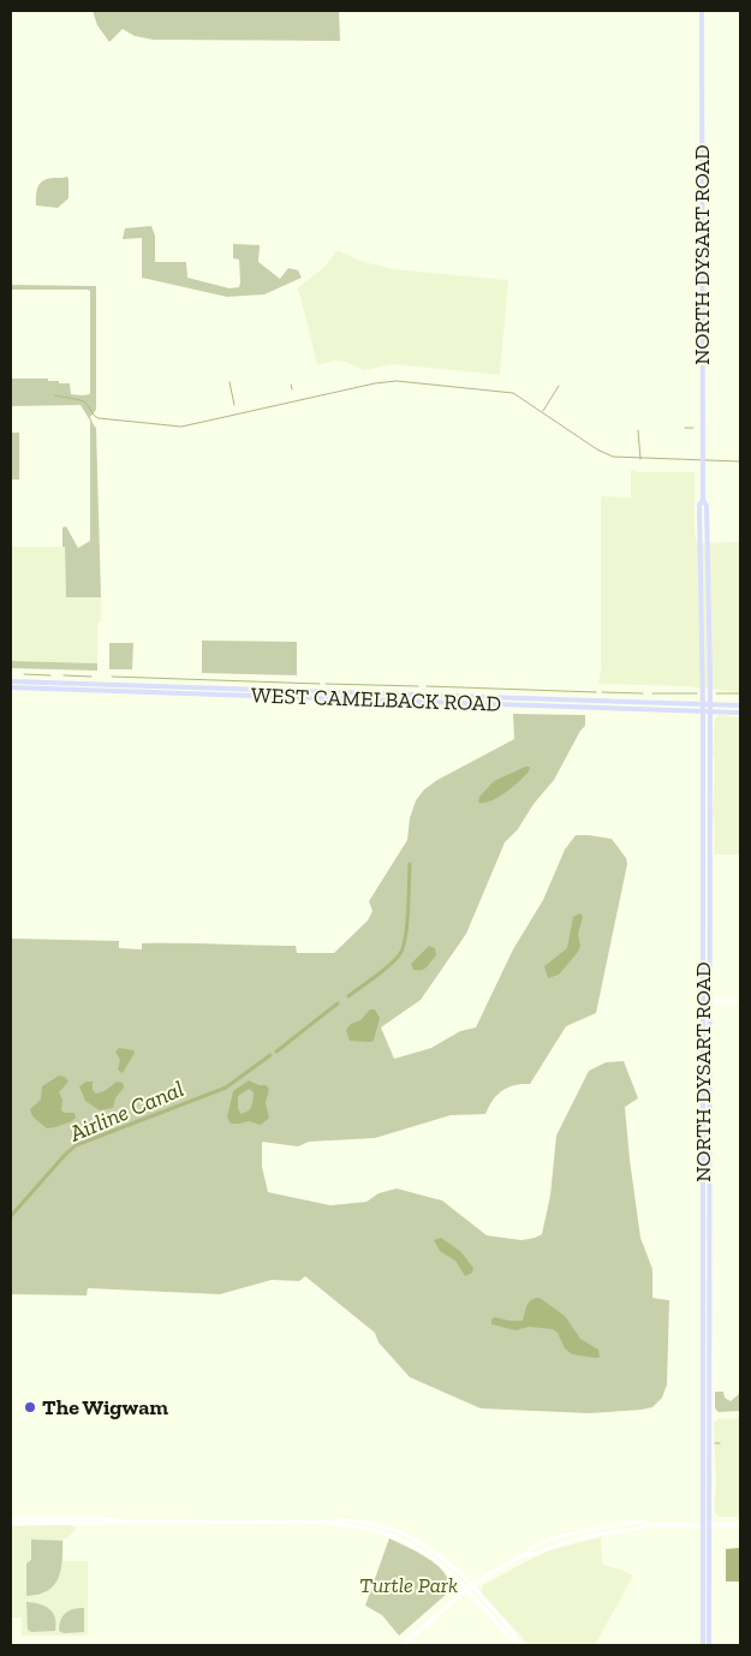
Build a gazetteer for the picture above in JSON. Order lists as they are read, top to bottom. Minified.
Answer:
{"streets":{"main road":["NORTH DYSART ROAD","WEST CAMELBACK ROAD"]},"crossings":[["NORTH DYSART ROAD","WEST CAMELBACK ROAD"]],"water":["Airline Canal"],"parks":["Turtle Park"],"places":["The Wigwam"]}
